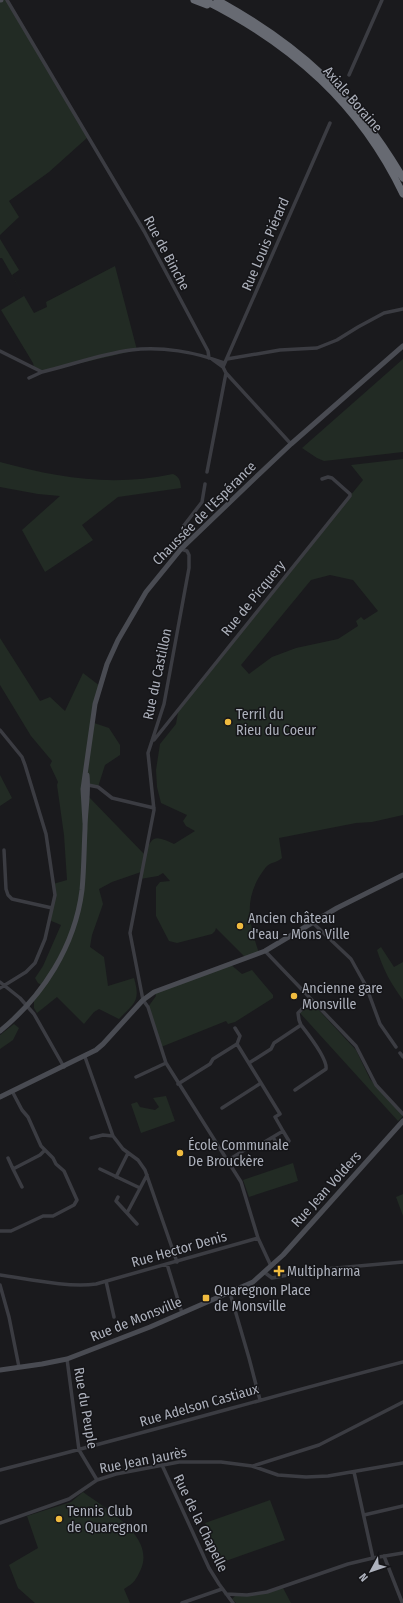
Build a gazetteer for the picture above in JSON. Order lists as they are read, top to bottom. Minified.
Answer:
{"streets":{"highway":["Axiale Boraine"],"street":["Rue Louis Piérard","Rue de Binche","Chaussée de l'Espérance","Rue de Picquery","Rue du Castillon","Rue Jean Volders","Rue Hector Denis","Rue de Monsville","Rue Adelson Castiaux","Rue du Peuple","Rue Jean Jaurès","Rue de la Chapelle"]},"crossings":[["Chaussée de l'Espérance","Rue du Castillon"],["Rue de Picquery","Rue du Castillon"],["Rue du Castillon","Rue Jean Volders"],["Rue du Castillon","Rue Hector Denis"],["Rue du Castillon","Rue de Monsville"],["Rue Jean Volders","Rue de Monsville"],["Rue de Monsville","Rue du Peuple"],["Rue Adelson Castiaux","Rue du Peuple"],["Rue du Peuple","Rue Jean Jaurès"],["Rue Jean Jaurès","Rue de la Chapelle"]],"places":{"other":["Terril du Rieu du Coeur","Ancien château d'eau - Mons Ville","Ancienne gare Monsville","École Communale De Brouckère","Tennis Club de Quaregnon"],"health":["Multipharma"],"transit":["Quaregnon Place de Monsville"]},"north":"bottom left"}
